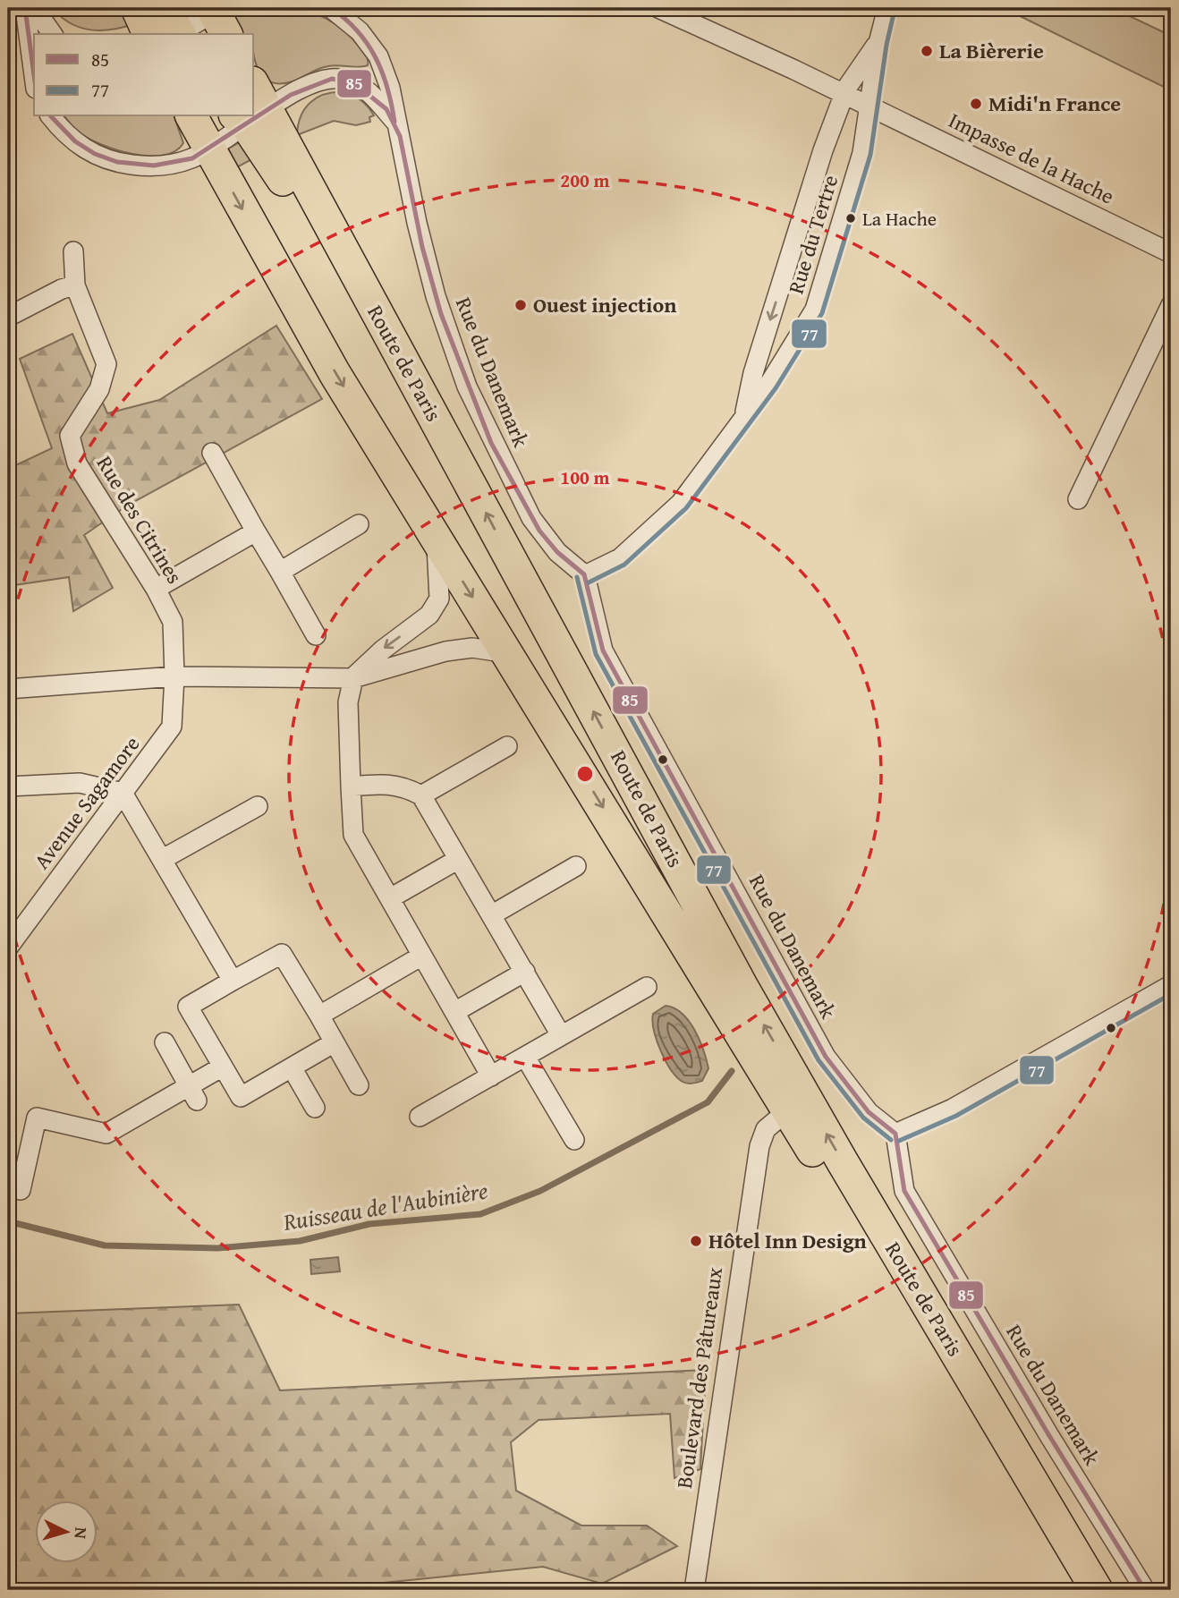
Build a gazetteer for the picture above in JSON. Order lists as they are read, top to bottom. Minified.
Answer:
{"streets":{"main road":["Route de Paris"],"street":["Impasse de la Hache","Rue du Tertre","Rue du Danemark","Rue des Citrines","Avenue Sagamore","Boulevard des Pâtureaux"]},"crossings":[["Impasse de la Hache","Rue du Tertre"],["Rue du Tertre","Rue du Danemark"],["Route de Paris","Rue du Danemark"],["Route de Paris","Boulevard des Pâtureaux"],["Rue des Citrines","Avenue Sagamore"]],"water":["Ruisseau de l'Aubinière"],"places":["La Bièrerie","Midi'n France","La Hache","Ouest injection","Hôtel Inn Design"],"lines":["transit line 85","transit line 77"],"legend":["85","77"],"north":"right","rings":["200 m","100 m"]}
